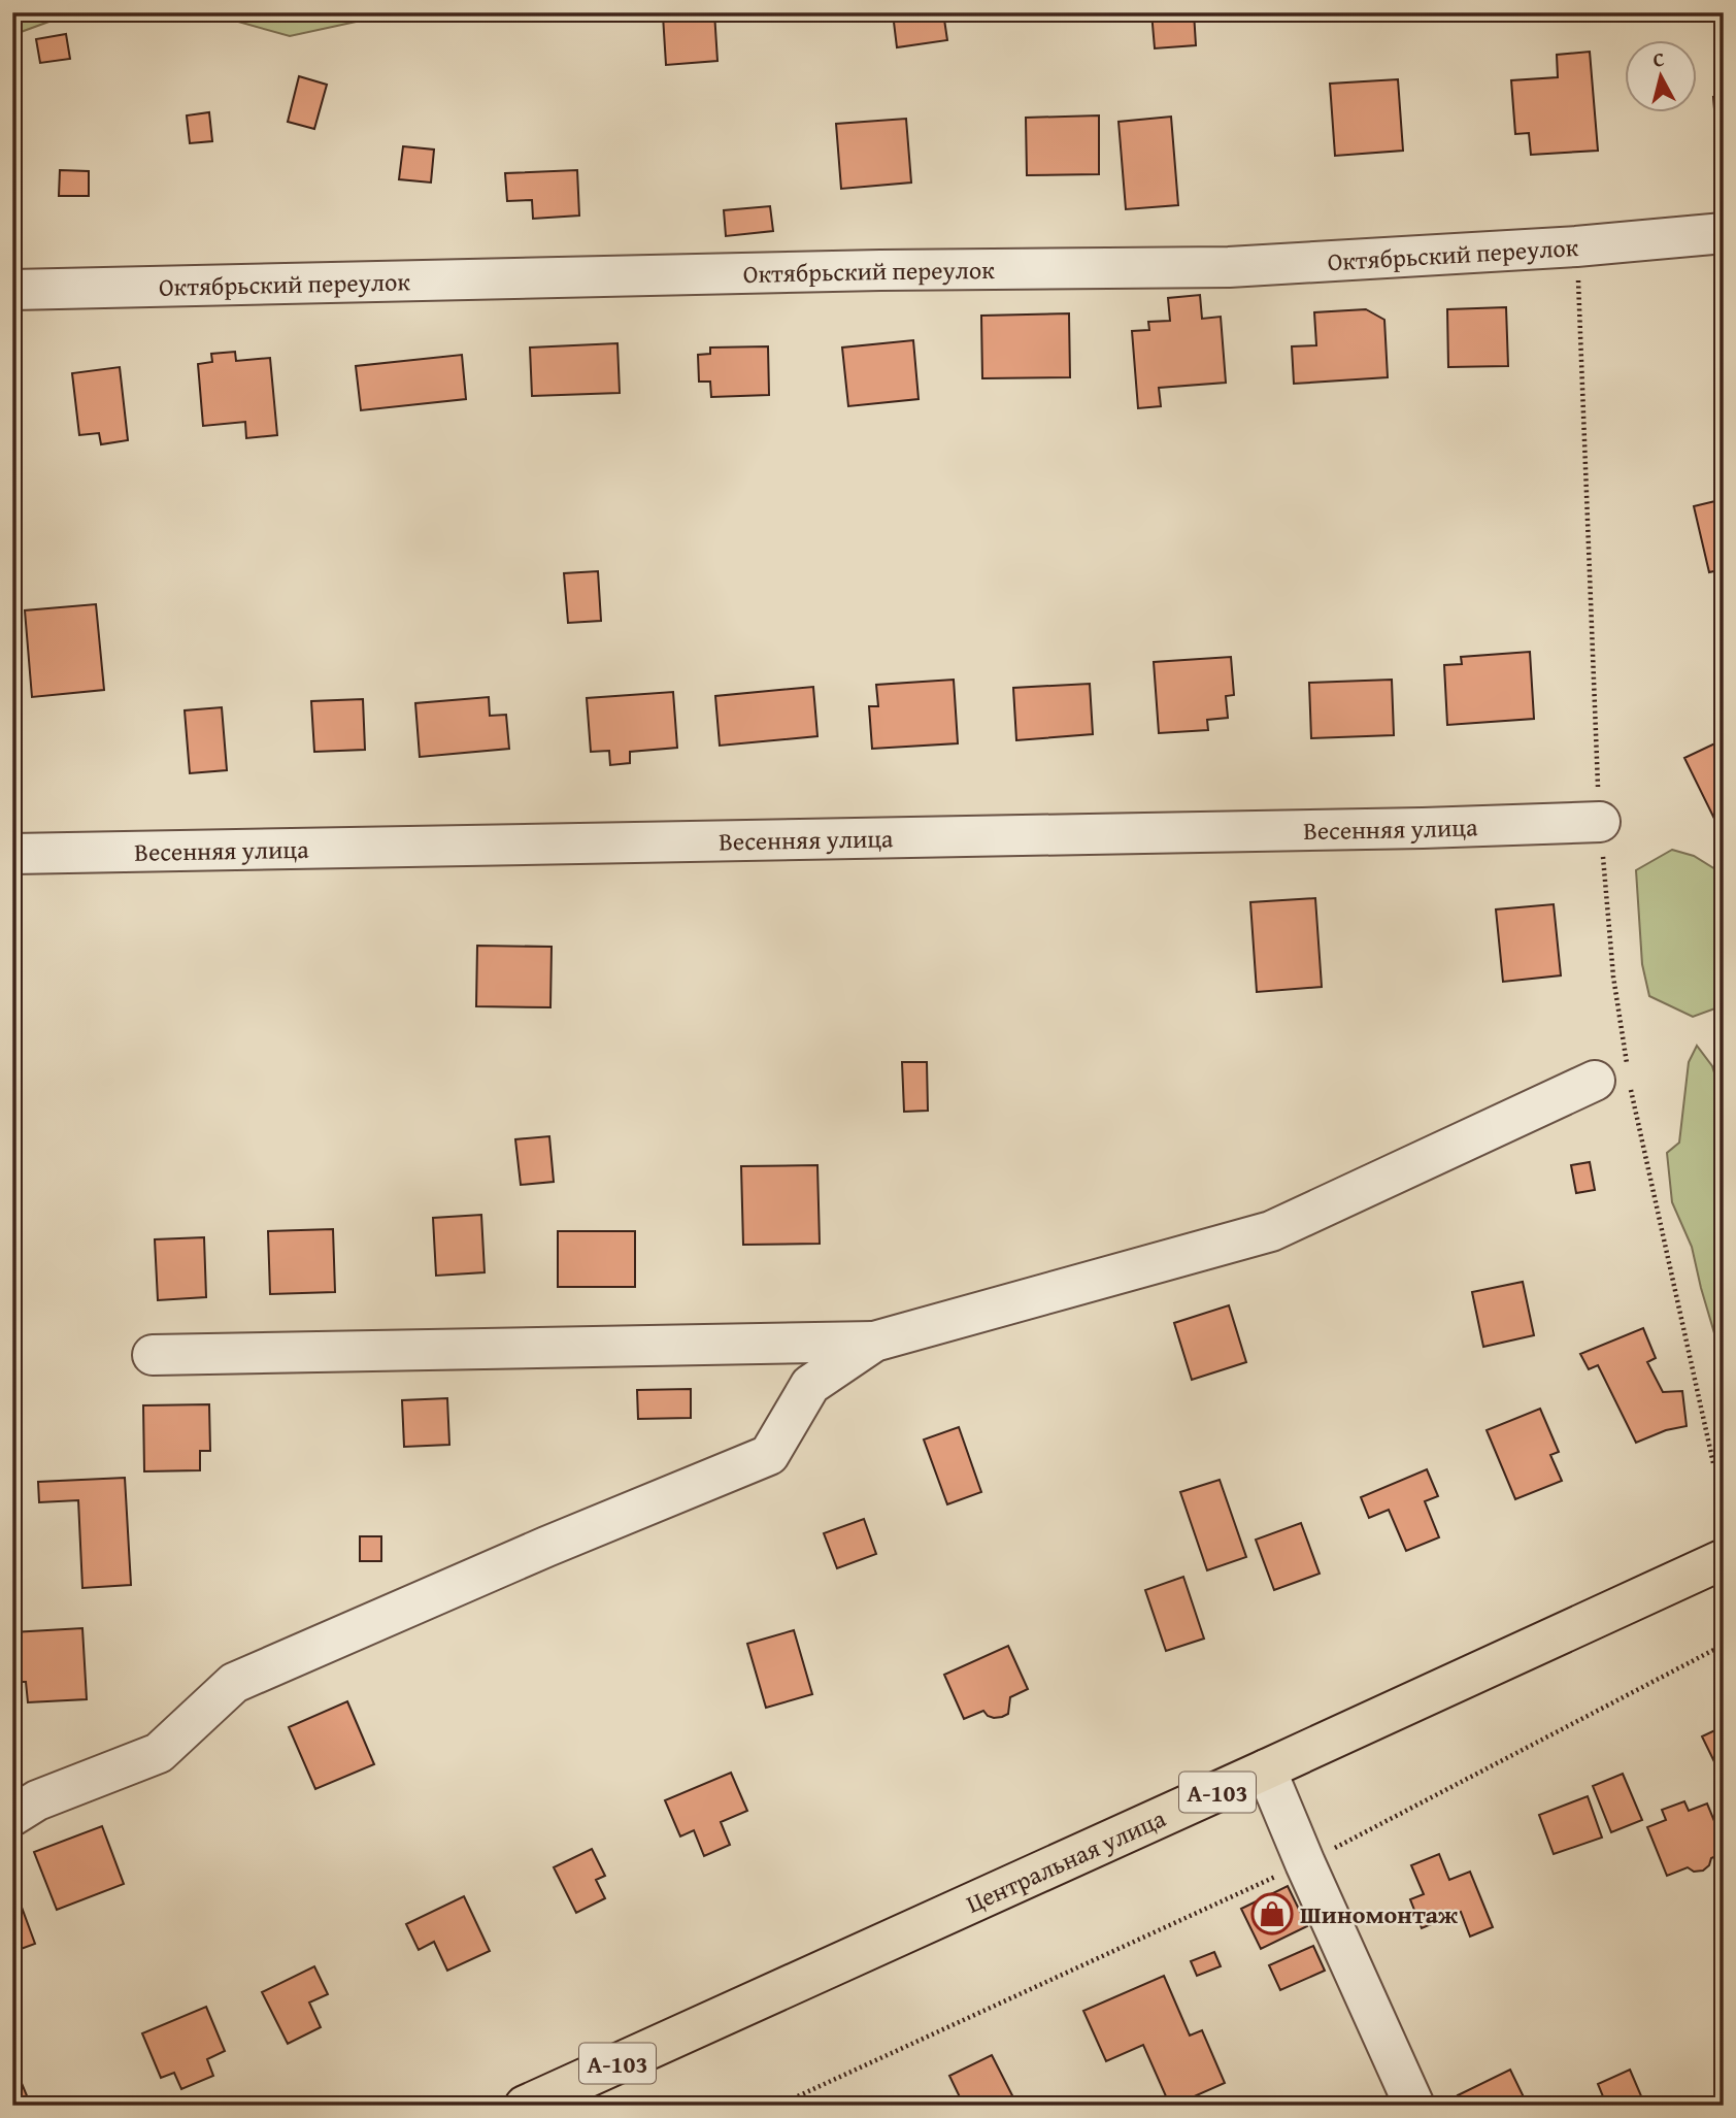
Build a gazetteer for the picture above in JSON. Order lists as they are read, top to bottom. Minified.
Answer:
{"streets":{"main road":["А-103","Центральная улица"],"street":["Октябрьский переулок","Весенняя улица"]},"places":{"shop":["Шиномонтаж"]},"north":"top"}
